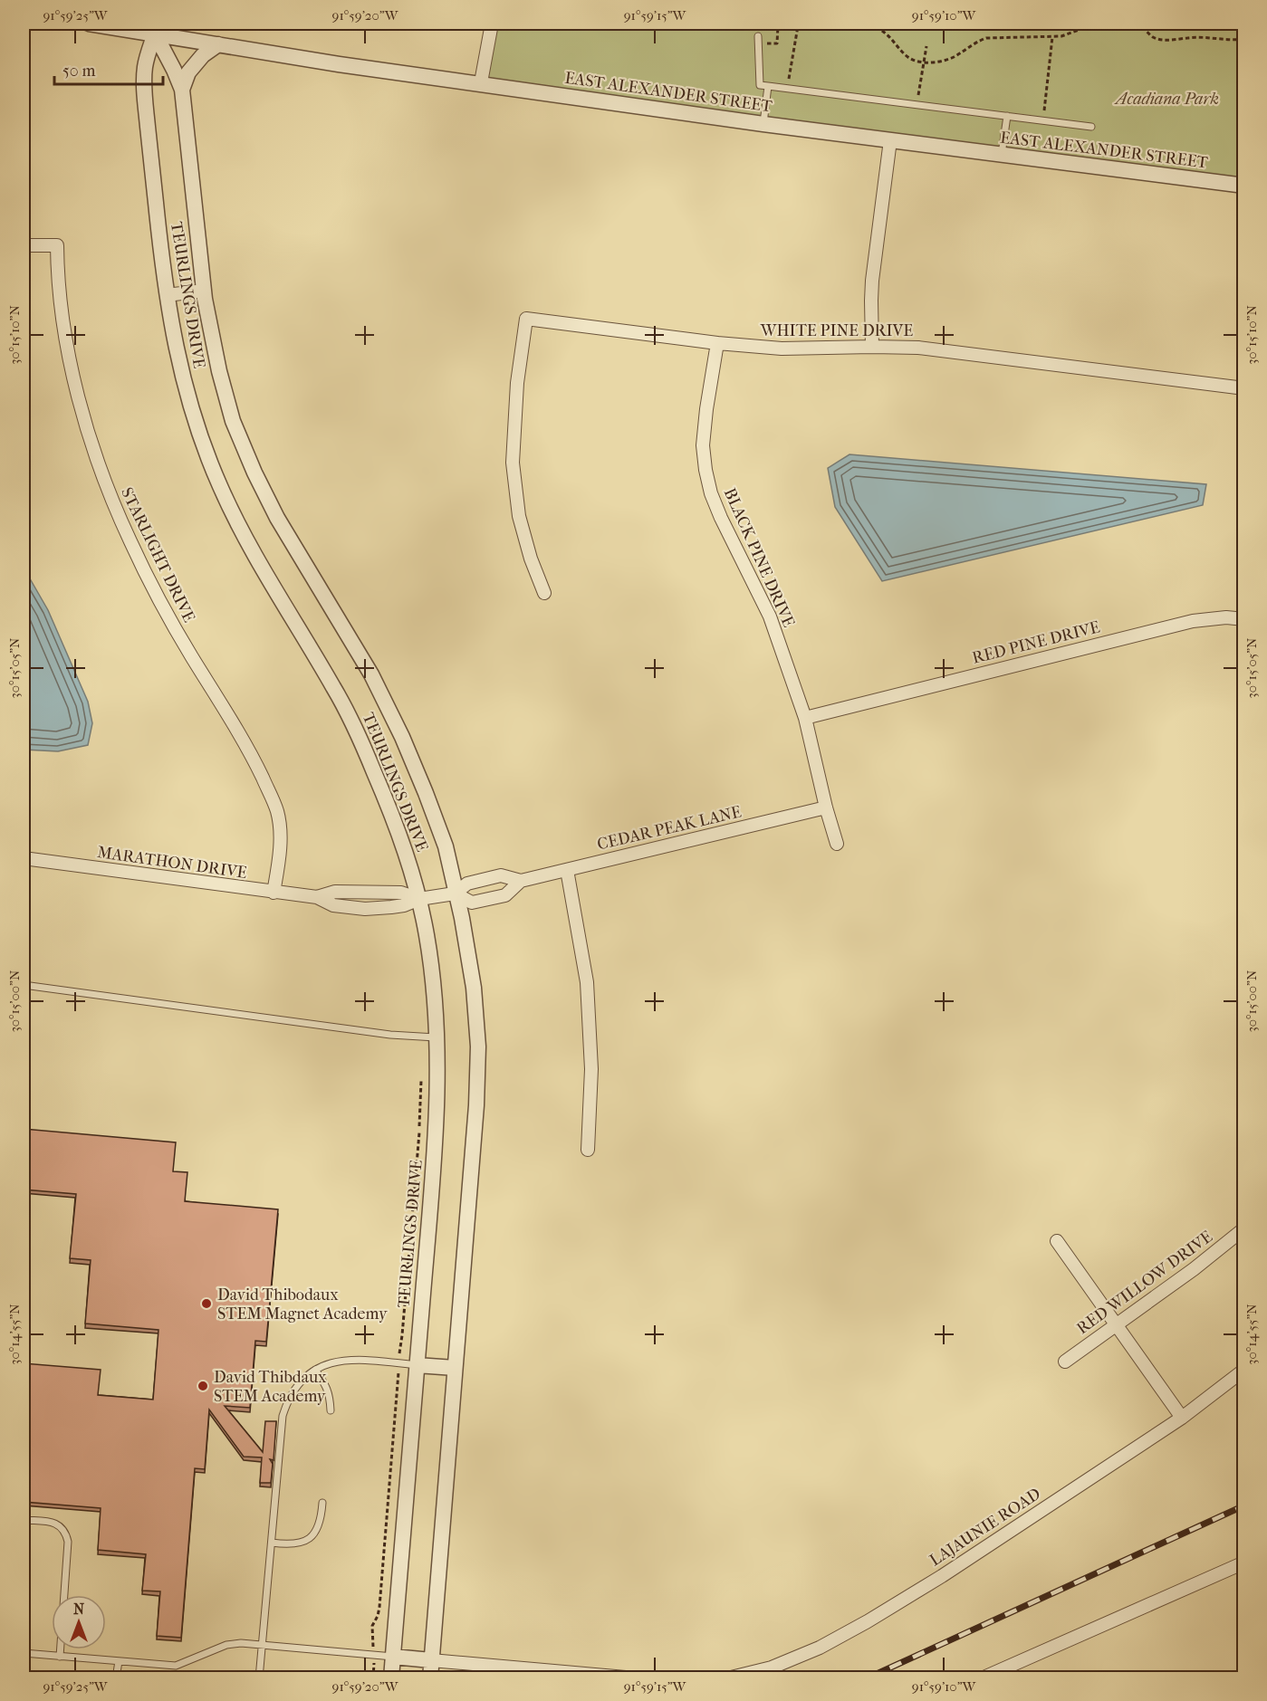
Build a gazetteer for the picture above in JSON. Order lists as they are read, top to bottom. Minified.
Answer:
{"streets":{"street":["EAST ALEXANDER STREET","TEURLINGS DRIVE","WHITE PINE DRIVE","STARLIGHT DRIVE","BLACK PINE DRIVE","RED PINE DRIVE","CEDAR PEAK LANE","MARATHON DRIVE","RED WILLOW DRIVE","LAJAUNIE ROAD"]},"crossings":[["EAST ALEXANDER STREET","TEURLINGS DRIVE"],["TEURLINGS DRIVE","CEDAR PEAK LANE"],["TEURLINGS DRIVE","MARATHON DRIVE"],["WHITE PINE DRIVE","BLACK PINE DRIVE"],["STARLIGHT DRIVE","MARATHON DRIVE"],["BLACK PINE DRIVE","RED PINE DRIVE"],["BLACK PINE DRIVE","CEDAR PEAK LANE"],["CEDAR PEAK LANE","MARATHON DRIVE"]],"parks":["Acadiana Park"],"places":["David Thibodaux STEM Magnet Academy","David Thibdaux STEM Academy"],"scale_bar":"50 m","north":"top","coordinates":["91°59'25\"W","91°59'20\"W","91°59'15\"W","91°59'10\"W","30°15'10\"N","30°15'05\"N","30°15'00\"N","30°14'55\"N"]}
